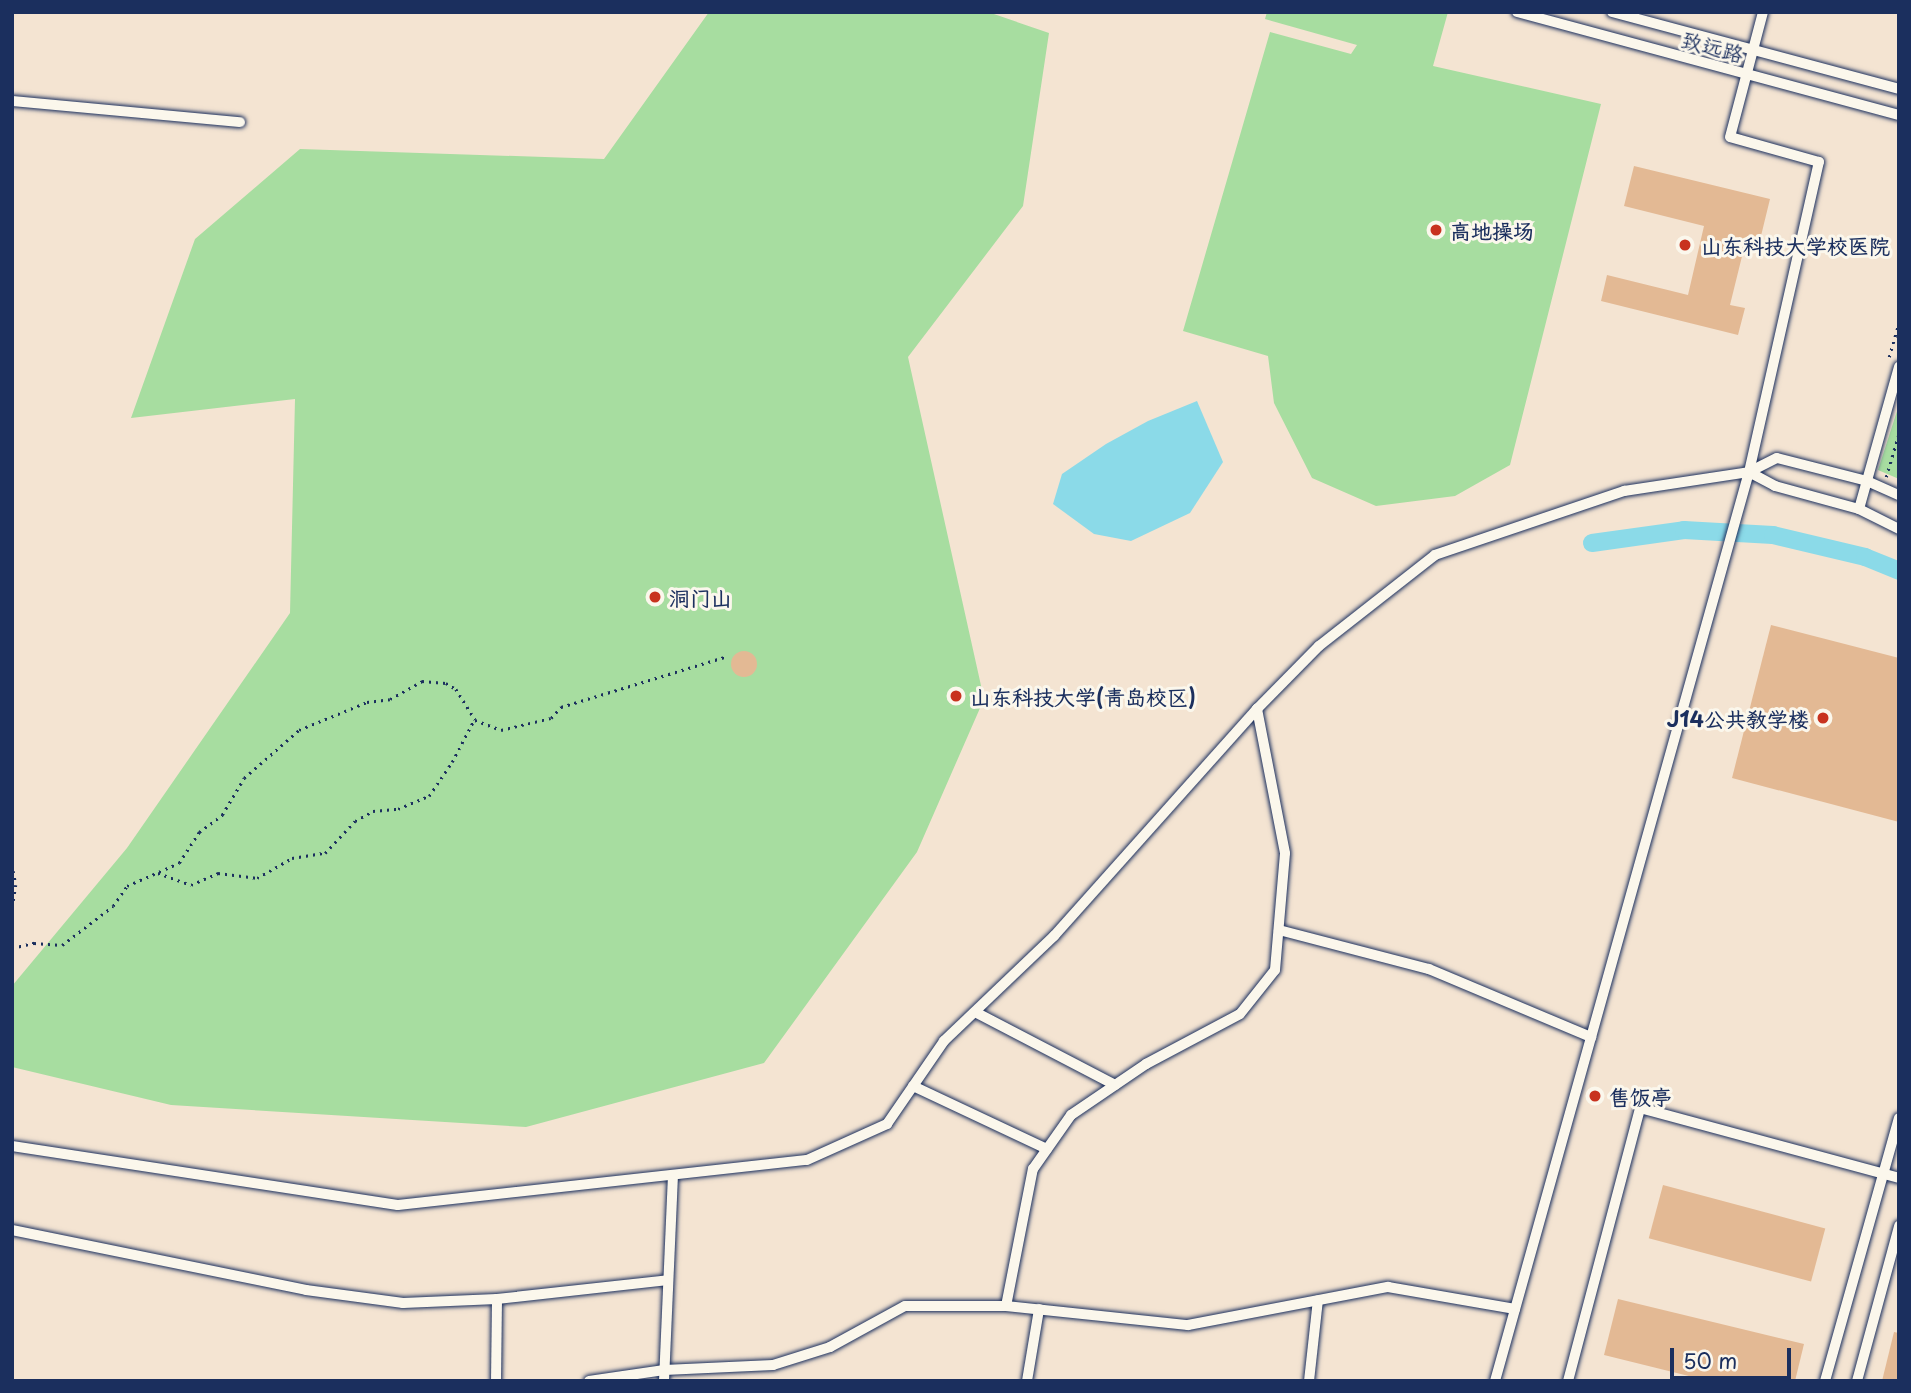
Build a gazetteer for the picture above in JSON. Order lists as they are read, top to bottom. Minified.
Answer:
{"streets":{"lane":["致远路"]},"places":["高地操场","山东科技大学校医院","洞门山","山东科技大学(青岛校区)","J14公共教学楼","售饭亭"],"scale_bar":"50 m"}
